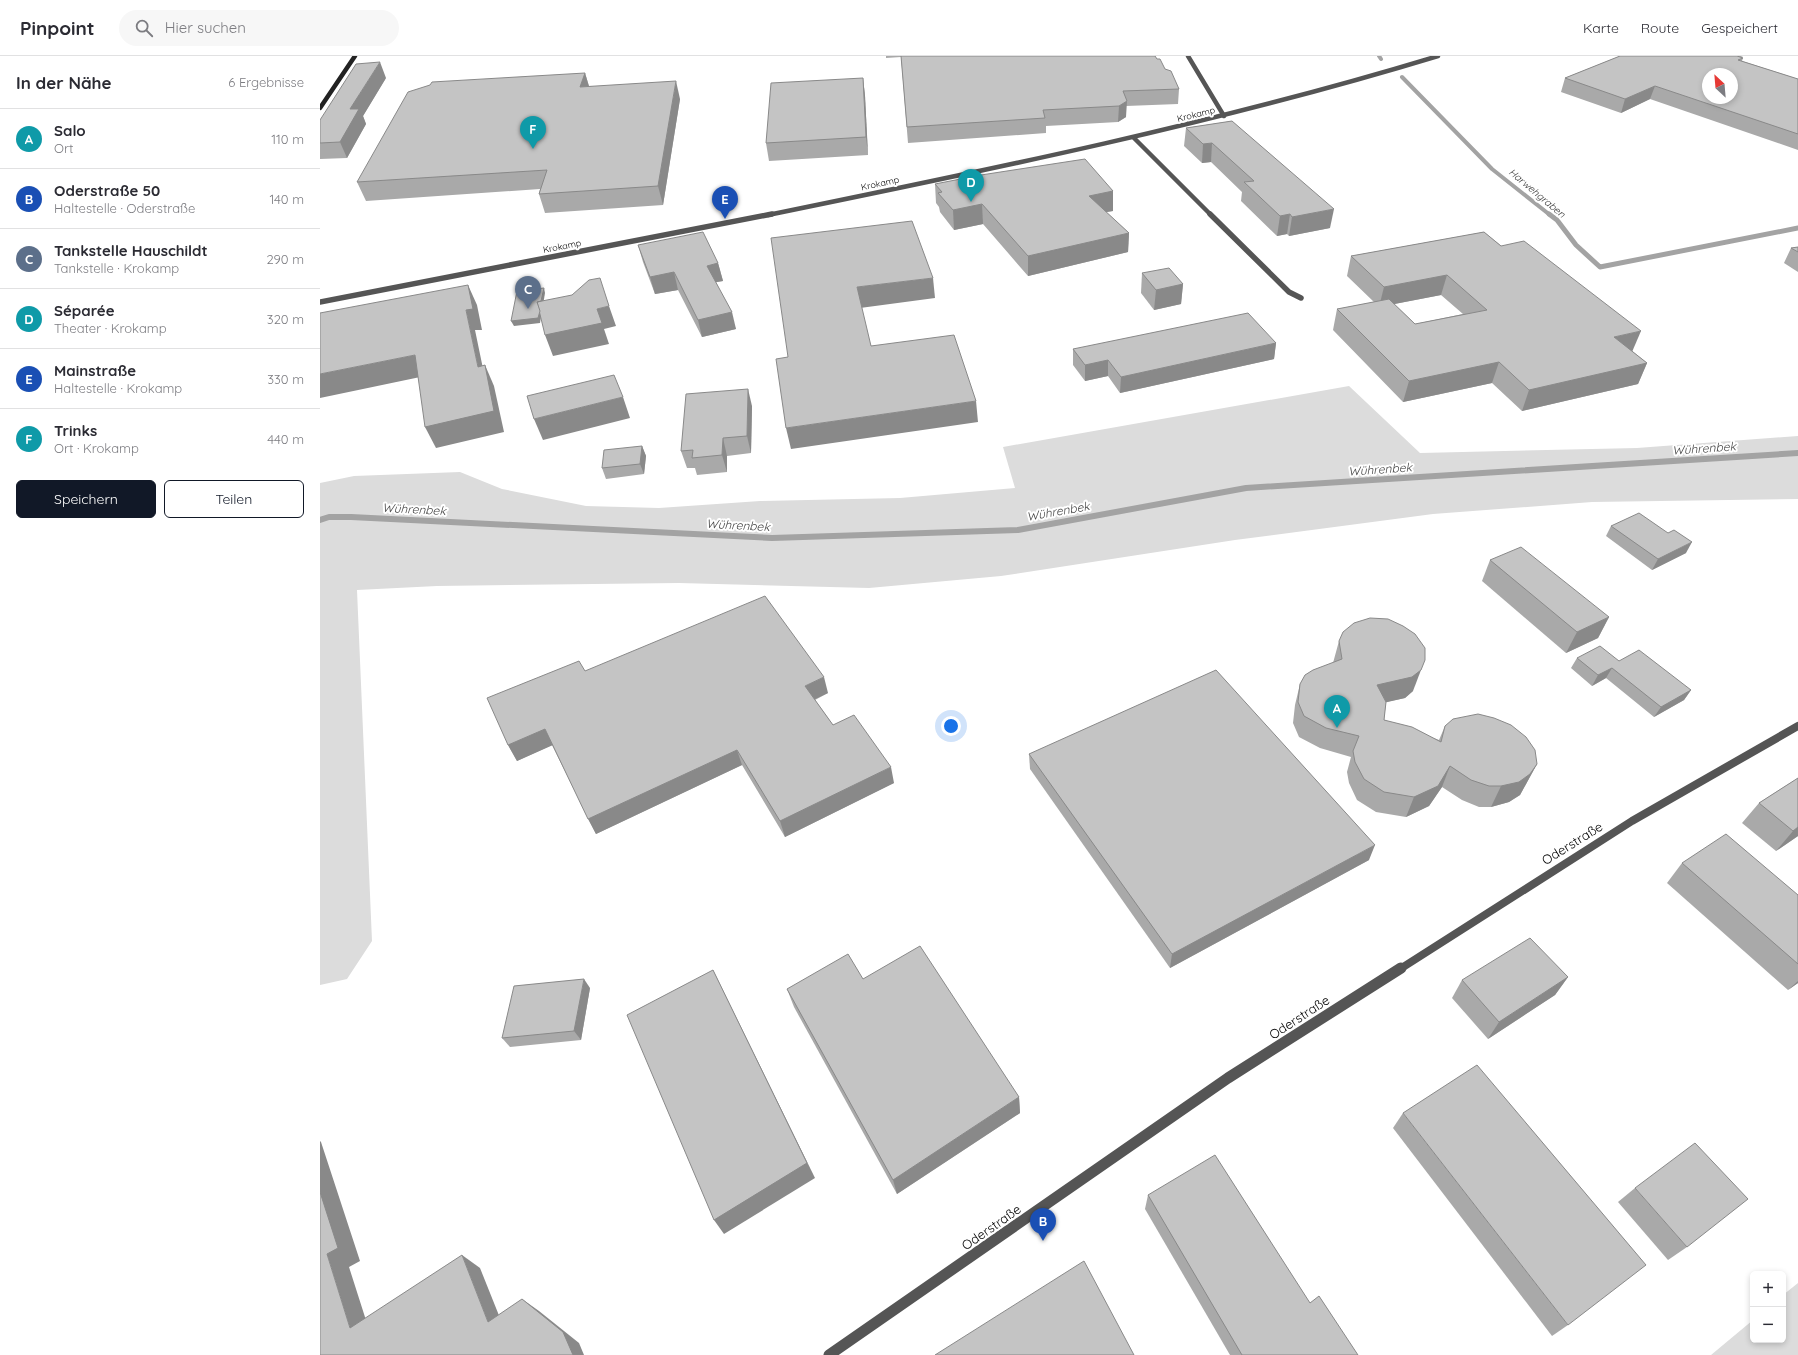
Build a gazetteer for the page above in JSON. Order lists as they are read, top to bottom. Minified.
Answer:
{"streets":{"street":["Krokamp","Oderstraße"]},"water":["Harwehgraben","Wührenbek"],"north":"top left","page":{"header":"Pinpoint","search":"Hier suchen","nav":["Karte","Route","Gespeichert"],"heading":["In der Nähe","6 Ergebnisse"],"list":[{"mark":"A","name":"Salo","note":"Ort","value":"110 m"},{"mark":"B","name":"Oderstraße 50","note":"Haltestelle · Oderstraße","value":"140 m"},{"mark":"C","name":"Tankstelle Hauschildt","note":"Tankstelle · Krokamp","value":"290 m"},{"mark":"D","name":"Séparée","note":"Theater · Krokamp","value":"320 m"},{"mark":"E","name":"Mainstraße","note":"Haltestelle · Krokamp","value":"330 m"},{"mark":"F","name":"Trinks","note":"Ort · Krokamp","value":"440 m"}],"pins":["F","D","E","C","A","B"],"buttons":["Speichern","Teilen"],"map_buttons":["+","−"]}}
